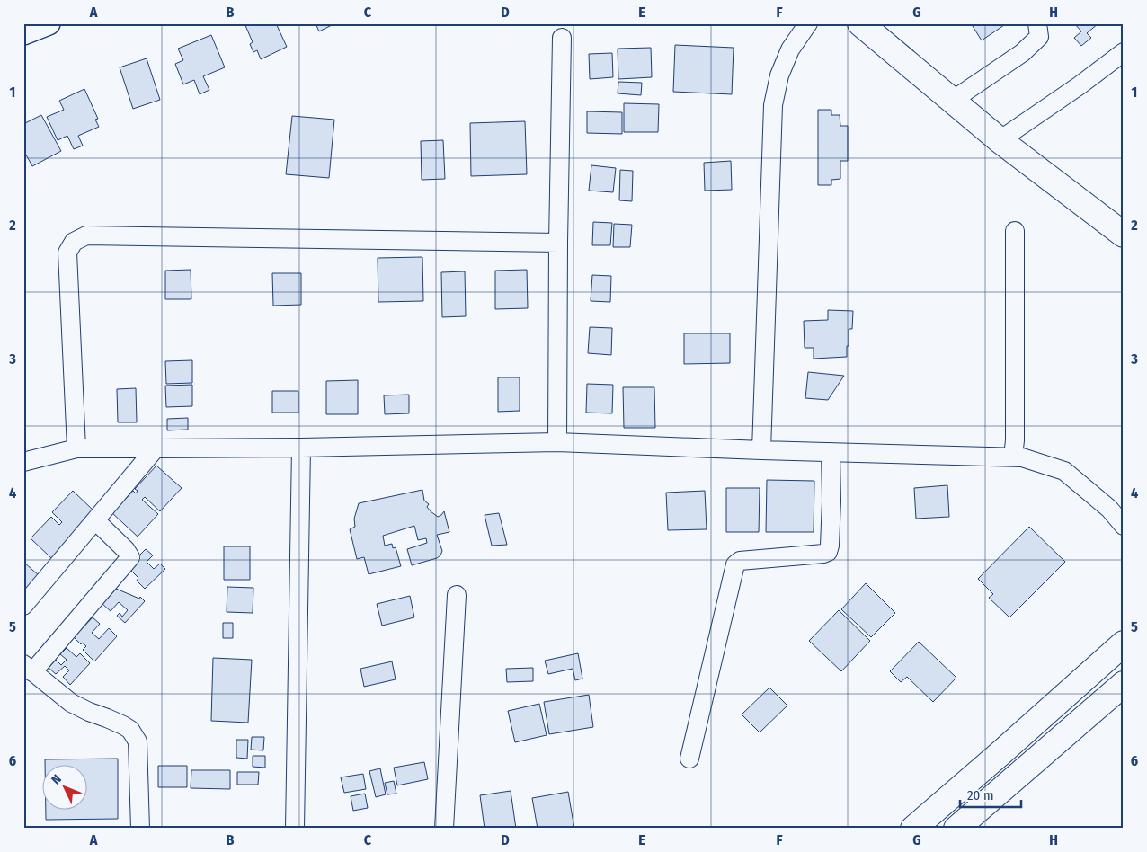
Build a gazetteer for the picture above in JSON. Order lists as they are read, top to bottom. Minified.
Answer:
{"scale_bar":"20 m","north":"top left","grid":{"columns":["A","B","C","D","E","F","G","H"],"rows":["1","2","3","4","5","6"]}}
